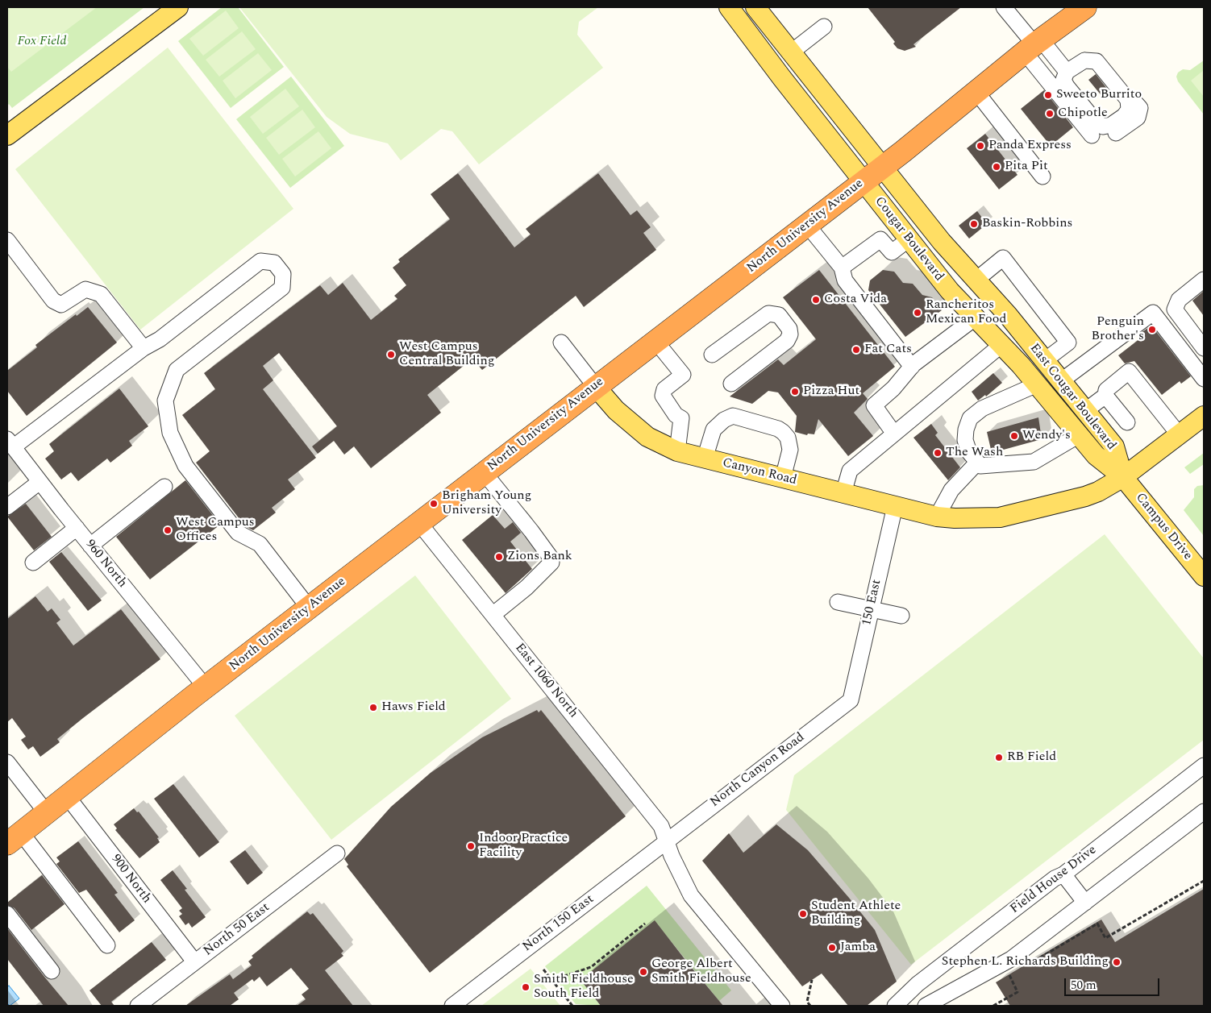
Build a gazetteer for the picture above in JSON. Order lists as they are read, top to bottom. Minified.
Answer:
{"streets":{"highway":["North University Avenue"],"main road":["Cougar Boulevard","East Cougar Boulevard","Canyon Road","Campus Drive"],"street":["960 North","150 East","East 1060 North","North Canyon Road","900 North","Field House Drive","North 150 East","North 50 East"]},"crossings":[["North University Avenue","Cougar Boulevard"],["North University Avenue","Canyon Road"],["North University Avenue","960 North"],["North University Avenue","East 1060 North"],["North University Avenue","900 North"],["Cougar Boulevard","East Cougar Boulevard"],["East Cougar Boulevard","Canyon Road"],["East Cougar Boulevard","Campus Drive"],["Canyon Road","Campus Drive"],["Canyon Road","150 East"],["150 East","North Canyon Road"],["East 1060 North","North Canyon Road"],["East 1060 North","North 150 East"],["North Canyon Road","North 150 East"],["900 North","North 50 East"]],"parks":["Fox Field"],"places":["Sweeto Burrito","Chipotle","Panda Express","Pita Pit","Baskin-Robbins","Costa Vida","Rancheritos Mexican Food","Penguin Brother's","Fat Cats","West Campus Central Building","Pizza Hut","Wendy's","The Wash","Brigham Young University","West Campus Offices","Zions Bank","Haws Field","RB Field","Indoor Practice Facility","Student Athlete Building","Jamba","Stephen L. Richards Building","George Albert Smith Fieldhouse","Smith Fieldhouse South Field"],"scale_bar":"50 m"}
